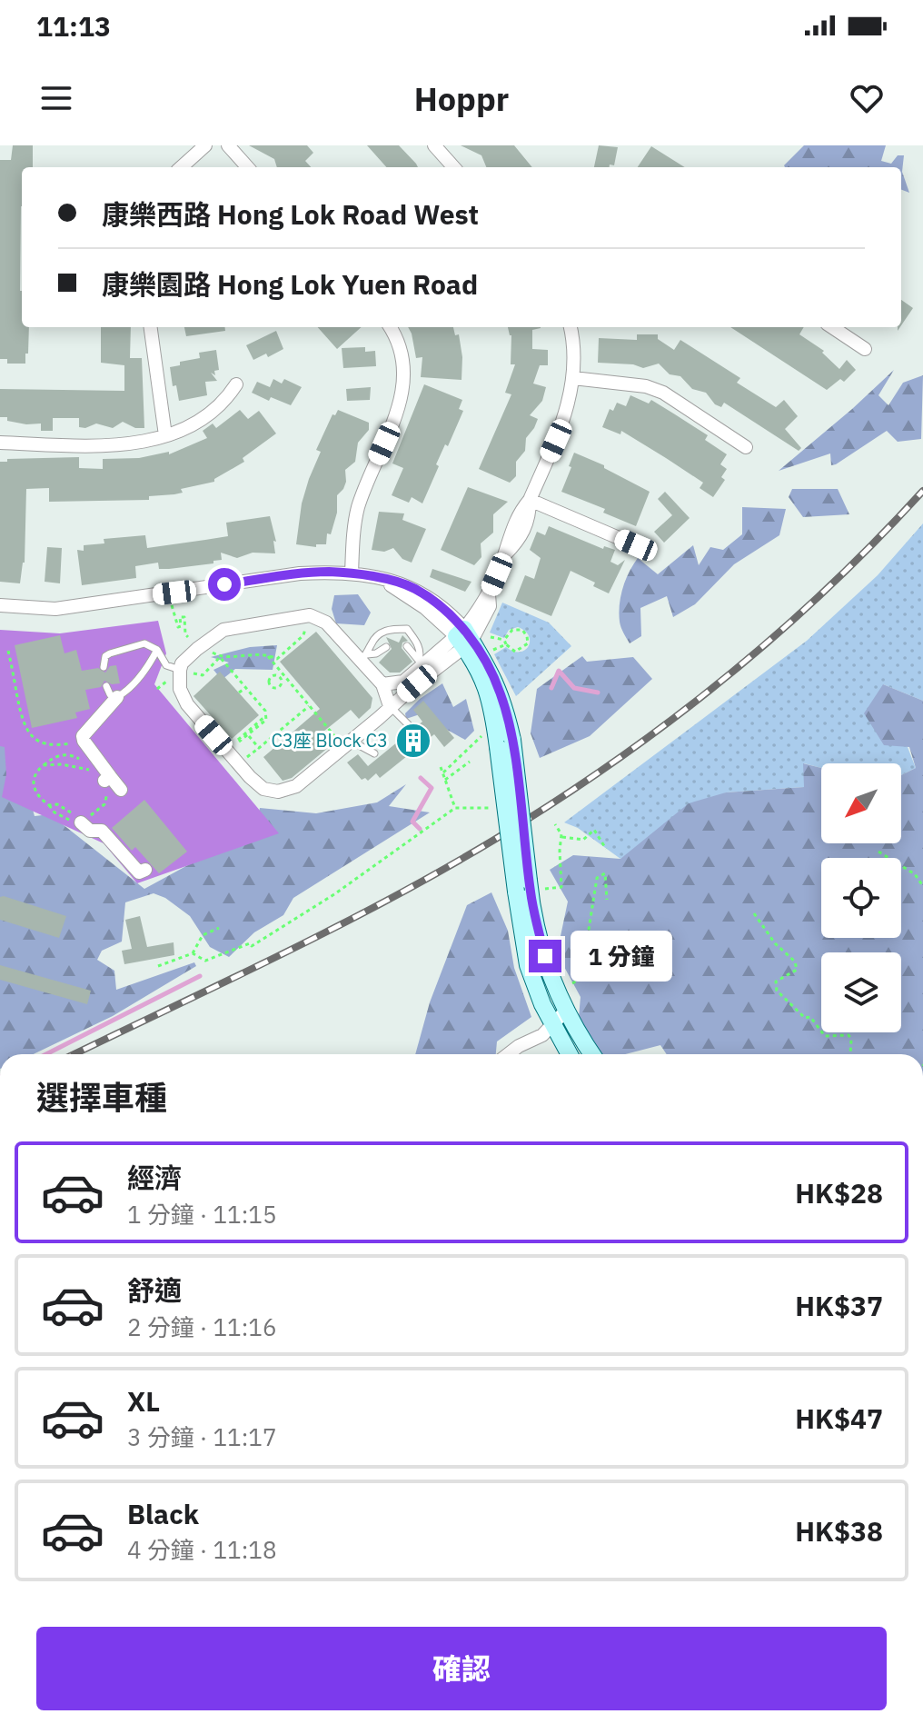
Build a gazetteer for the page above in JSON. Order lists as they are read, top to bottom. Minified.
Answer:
{"places":{"building":["C3座 Block C3"]},"north":"bottom left","page":{"status":"11:13","header":"Hoppr","banner":["康樂西路 Hong Lok Road West","康樂園路 Hong Lok Yuen Road"],"bubble":"1 分鐘","heading":"選擇車種","list":[{"name":"經濟","note":"1 分鐘 · 11:15","value":"HK$28"},{"name":"舒適","note":"2 分鐘 · 11:16","value":"HK$37"},{"name":"XL","note":"3 分鐘 · 11:17","value":"HK$47"},{"name":"Black","note":"4 分鐘 · 11:18","value":"HK$38"}],"buttons":"確認"}}
